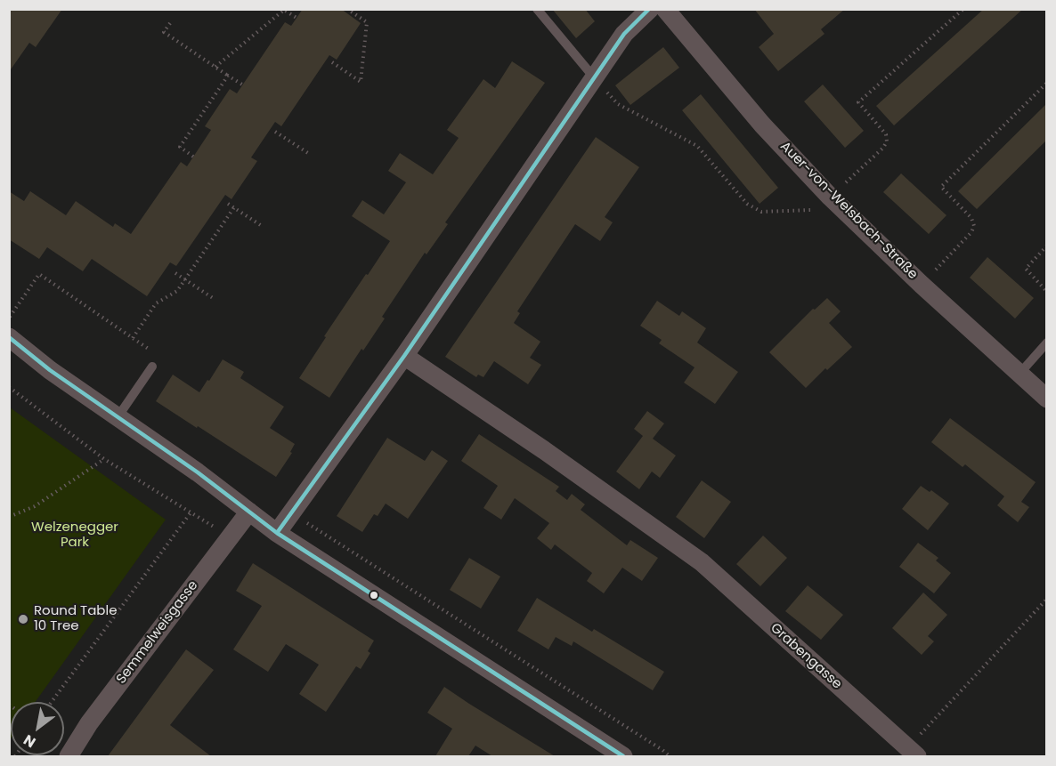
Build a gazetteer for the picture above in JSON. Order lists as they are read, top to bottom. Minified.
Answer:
{"streets":{"street":["Auer-von-Welsbach-Straße","Semmelweisgasse","Grabengasse"]},"parks":["Welzenegger Park"],"places":["Round Table 10 Tree"],"north":"bottom left"}
